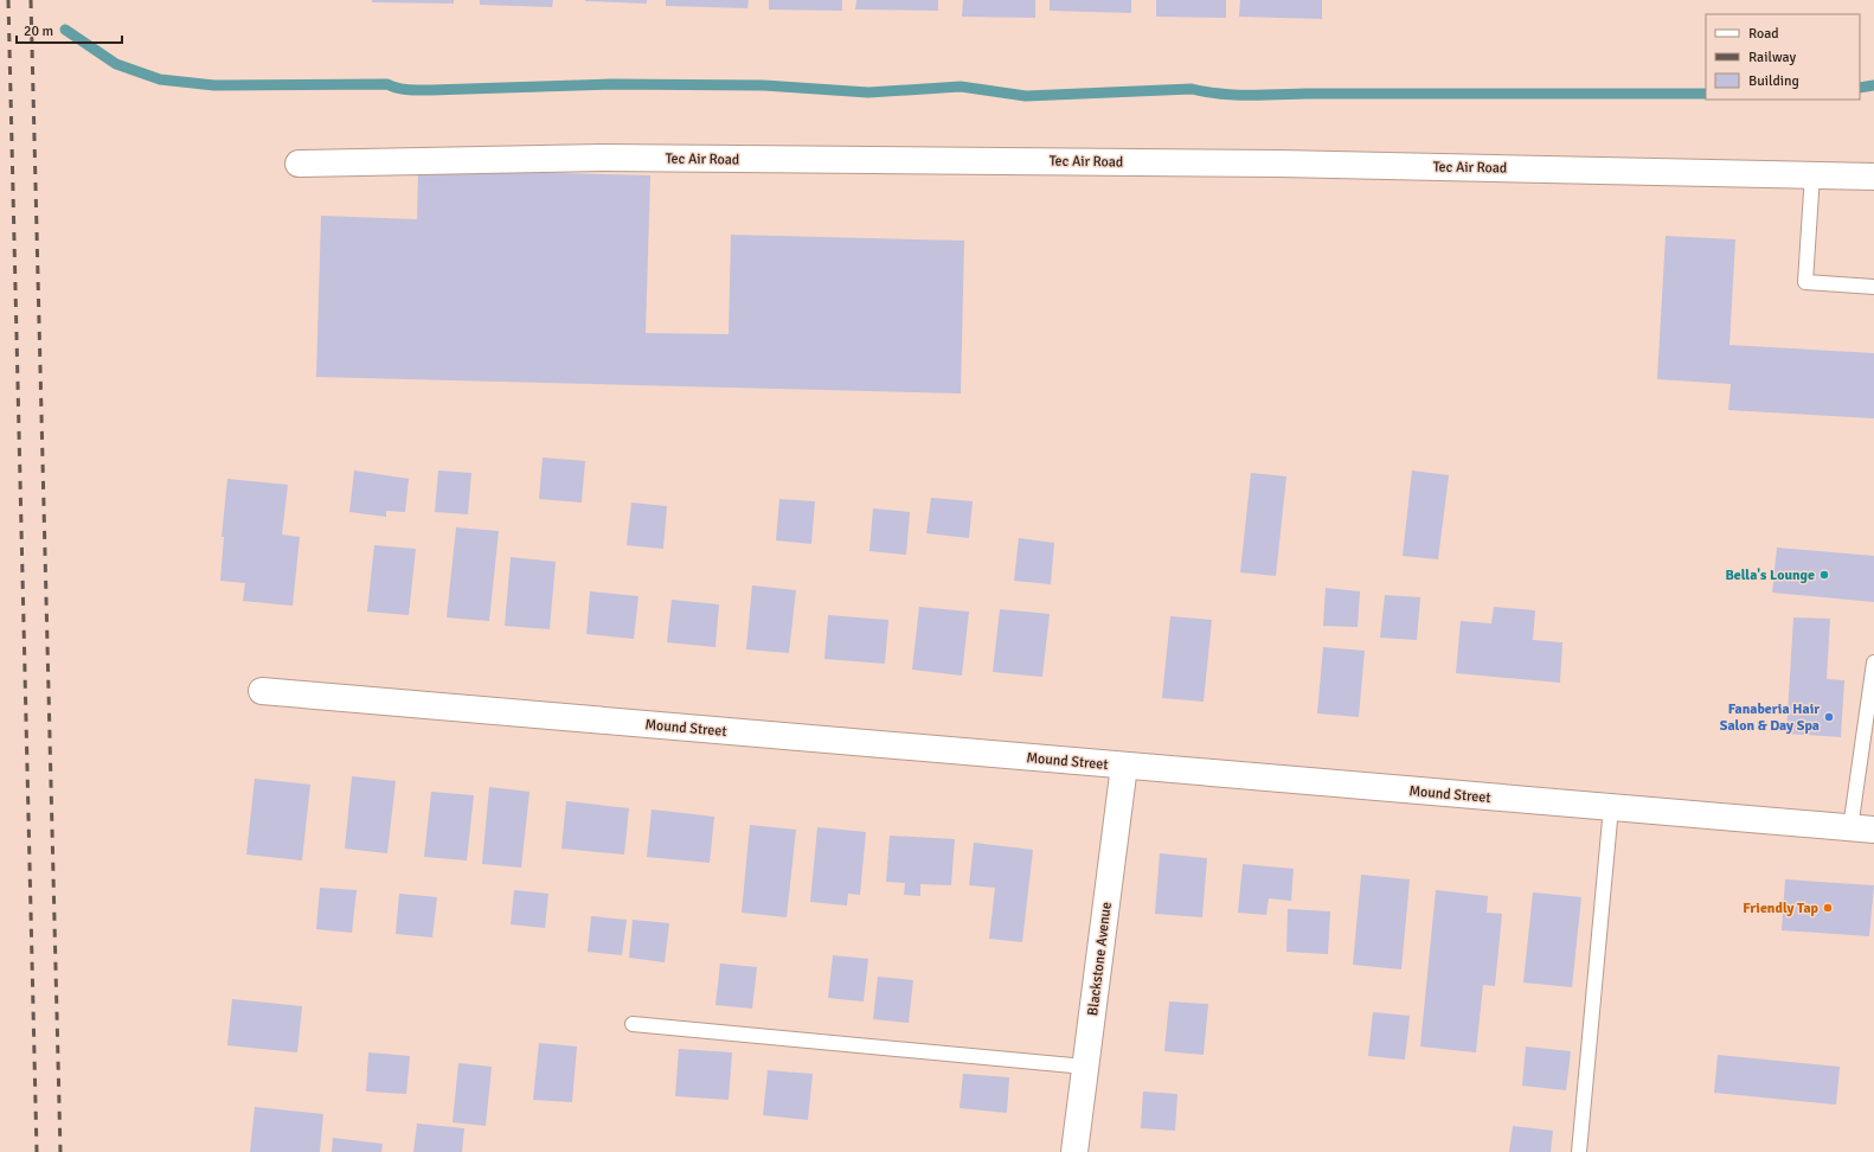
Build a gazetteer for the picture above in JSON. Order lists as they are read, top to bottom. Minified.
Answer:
{"streets":{"street":["Tec Air Road","Mound Street","Blackstone Avenue"]},"crossings":[["Mound Street","Blackstone Avenue"]],"places":["Bella's Lounge","Fanaberia Hair Salon & Day Spa","Friendly Tap"],"legend":["Road","Railway","Building"],"scale_bar":"20 m"}
